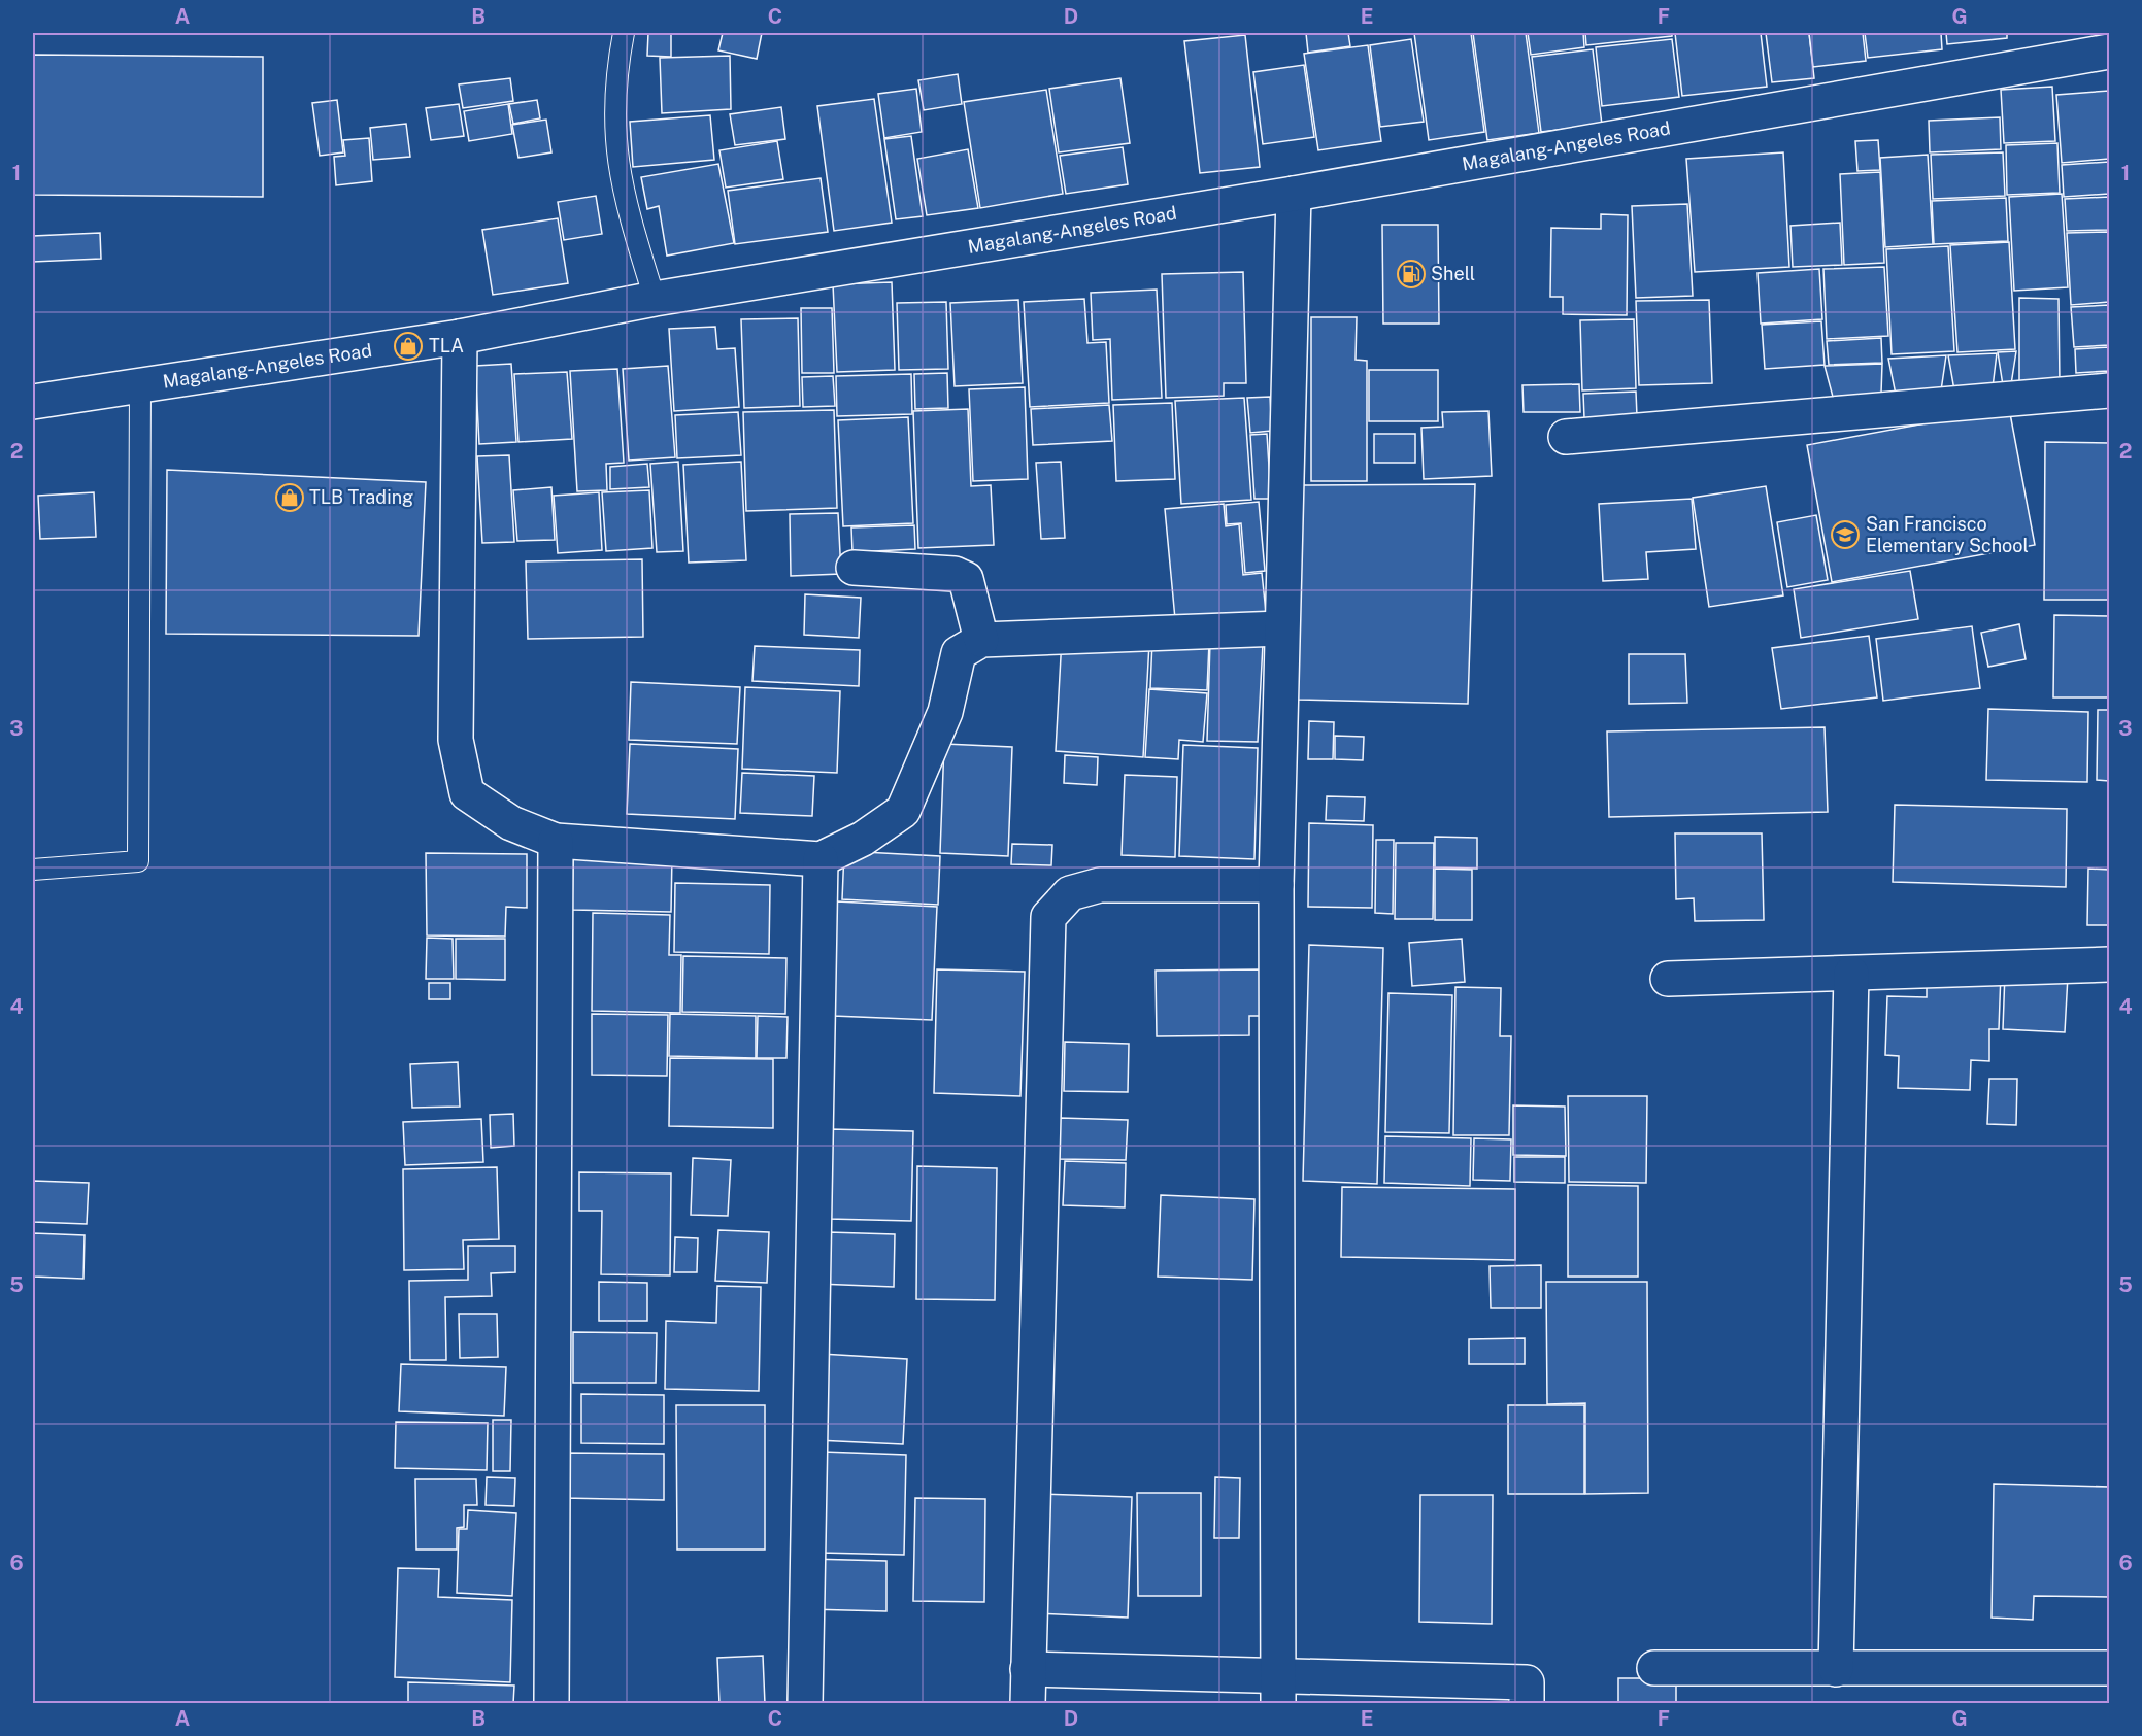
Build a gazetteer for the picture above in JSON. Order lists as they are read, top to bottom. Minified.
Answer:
{"streets":{"street":["Magalang-Angeles Road"]},"places":{"fuel station":["Shell"],"shop":["TLA","TLB Trading"],"school or university":["San Francisco Elementary School"]},"grid":{"columns":["A","B","C","D","E","F","G"],"rows":["1","2","3","4","5","6"]}}
